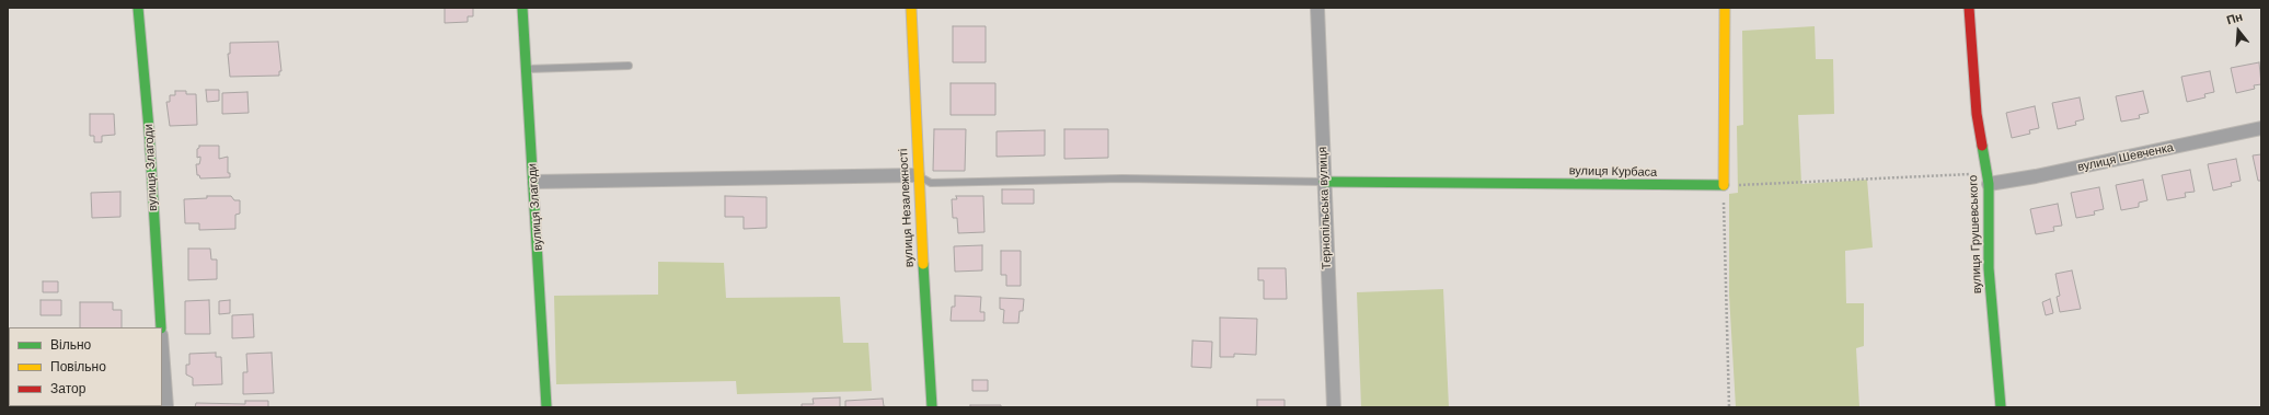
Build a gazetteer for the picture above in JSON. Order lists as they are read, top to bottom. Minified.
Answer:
{"streets":{"street":["вулиця Шевченка","вулиця Злагоди","вулиця Курбаса","вулиця Незалежності","Тернопільська вулиця","вулиця Грушевського"]},"crossings":[["вулиця Шевченка","вулиця Грушевського"],["вулиця Курбаса","Тернопільська вулиця"]],"legend":["Вільно","Повільно","Затор"],"north":"top"}
